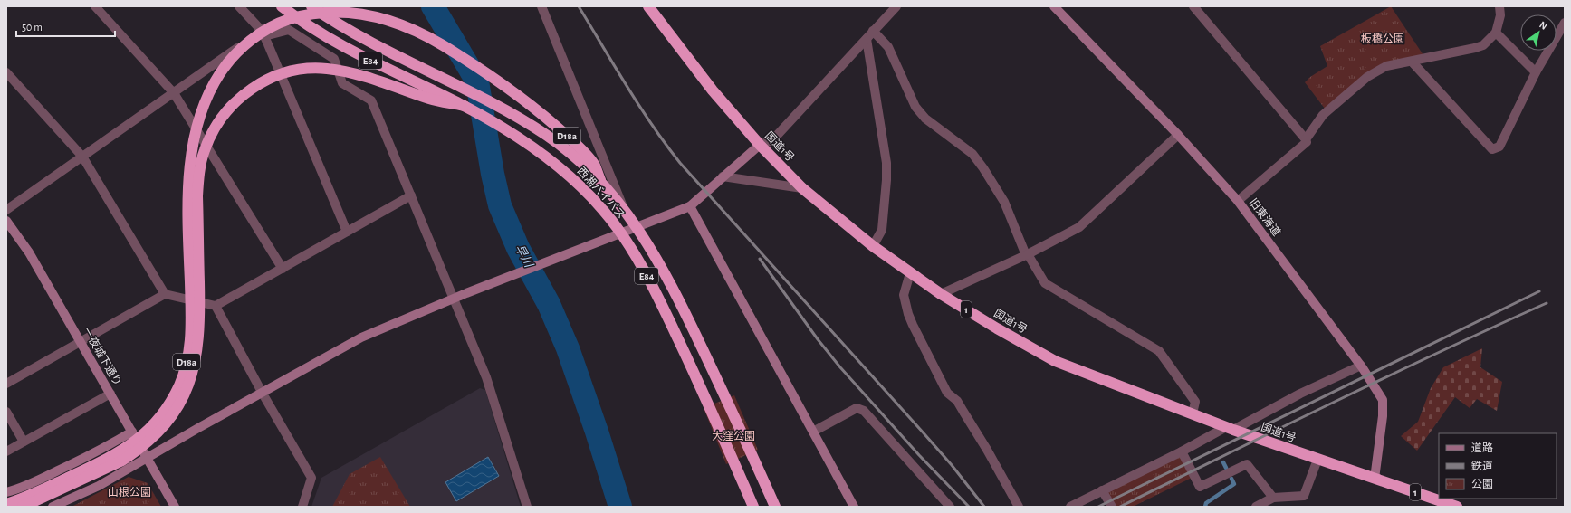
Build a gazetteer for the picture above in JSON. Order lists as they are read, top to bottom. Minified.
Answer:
{"streets":{"highway":["E84","D18a","国道1号","西湘バイパス","1"],"street":["旧東海道","一夜城下通り"]},"crossings":[["D18a","西湘バイパス"],["国道1号","旧東海道"]],"water":["早川"],"parks":["板橋公園","大窪公園","山根公園"],"legend":["道路","鉄道","公園"],"scale_bar":"50 m","north":"top right"}
